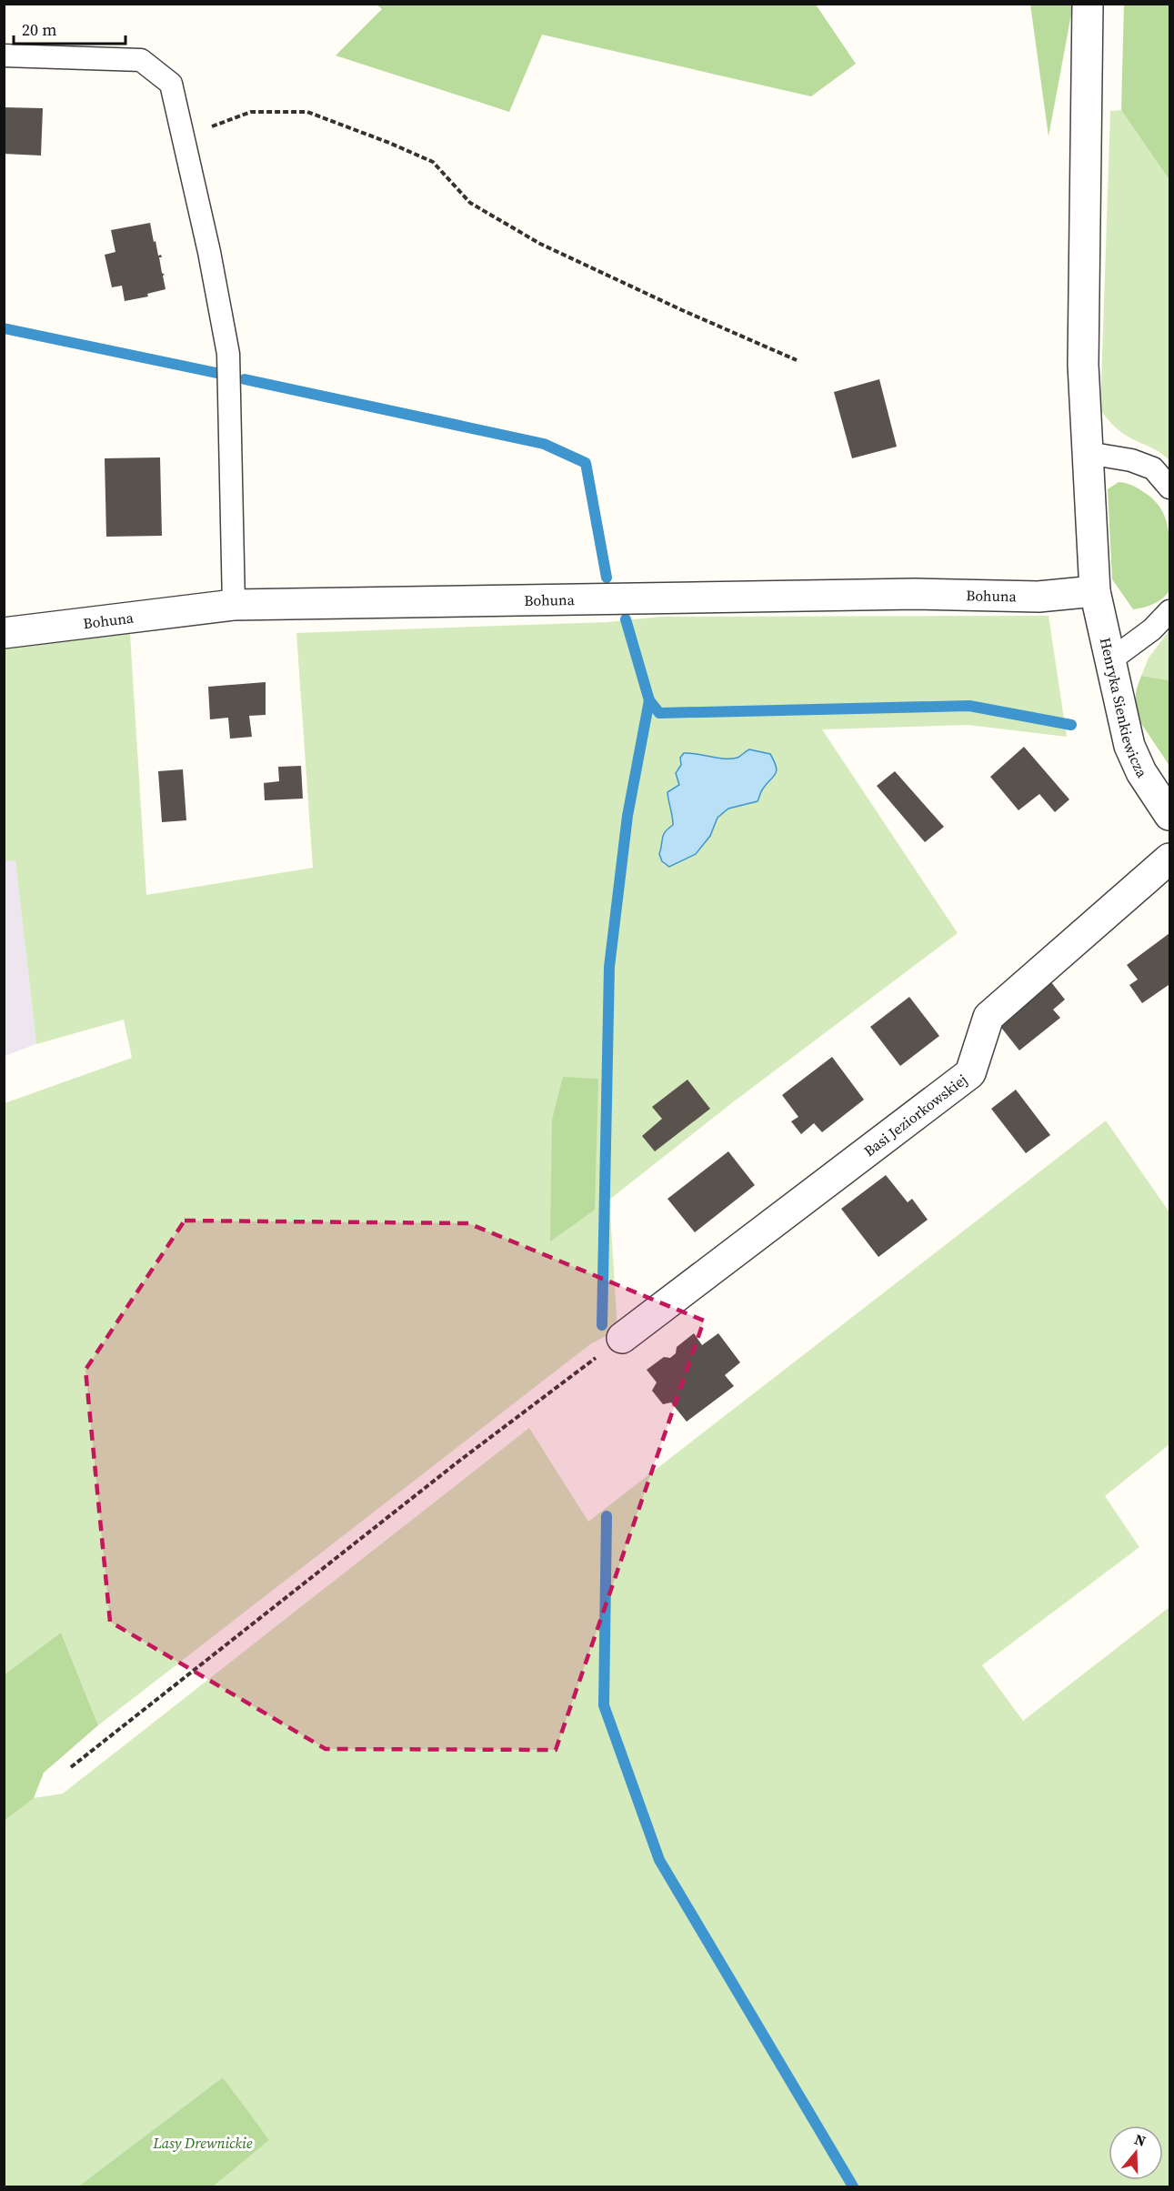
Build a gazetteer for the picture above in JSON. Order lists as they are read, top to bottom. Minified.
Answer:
{"streets":{"street":["Bohuna","Henryka Sienkiewicza","Basi Jeziorkowskiej"]},"crossings":[["Bohuna","Henryka Sienkiewicza"]],"parks":["Lasy Drewnickie"],"scale_bar":"20 m","north":"top"}
